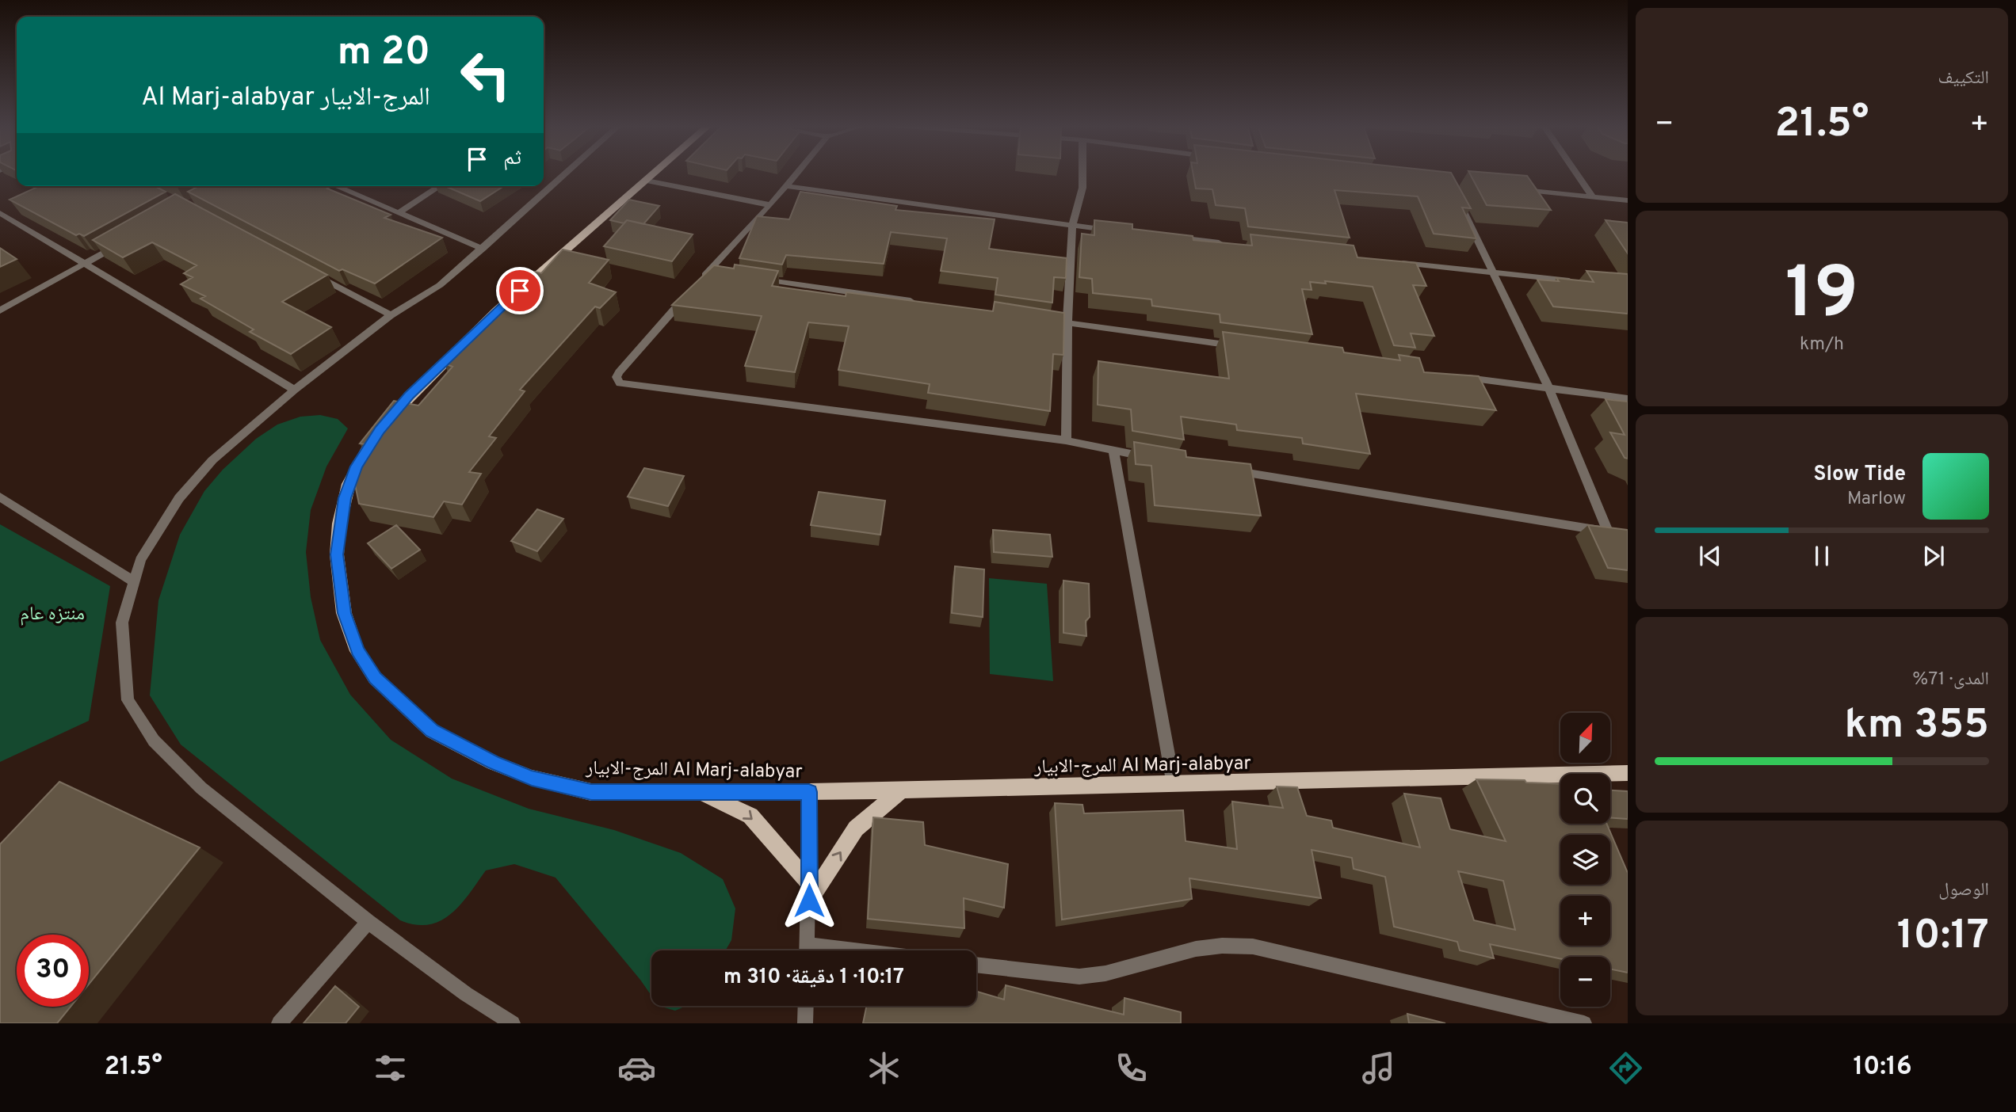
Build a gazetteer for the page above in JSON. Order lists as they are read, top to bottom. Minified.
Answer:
{"streets":{"main road":["المرج-الابيار Al Marj-alabyar"]},"parks":["منتزه عام"],"north":"top right","page":{"tile":["التكييف",["19","km/h"],["المدى · 71%","355 km"],["الوصول","10:17"]],"turn":["20 m","المرج-الابيار Al Marj-alabyar"],"heat":["−","21.5°","+"],"then":"ثم","song":["Slow Tide","Marlow"],"map_buttons":["+","−"],"limit":"30","trip":"10:17 · 1 دقيقة · 310 m","tabs":["10:16","21.5°"]}}
